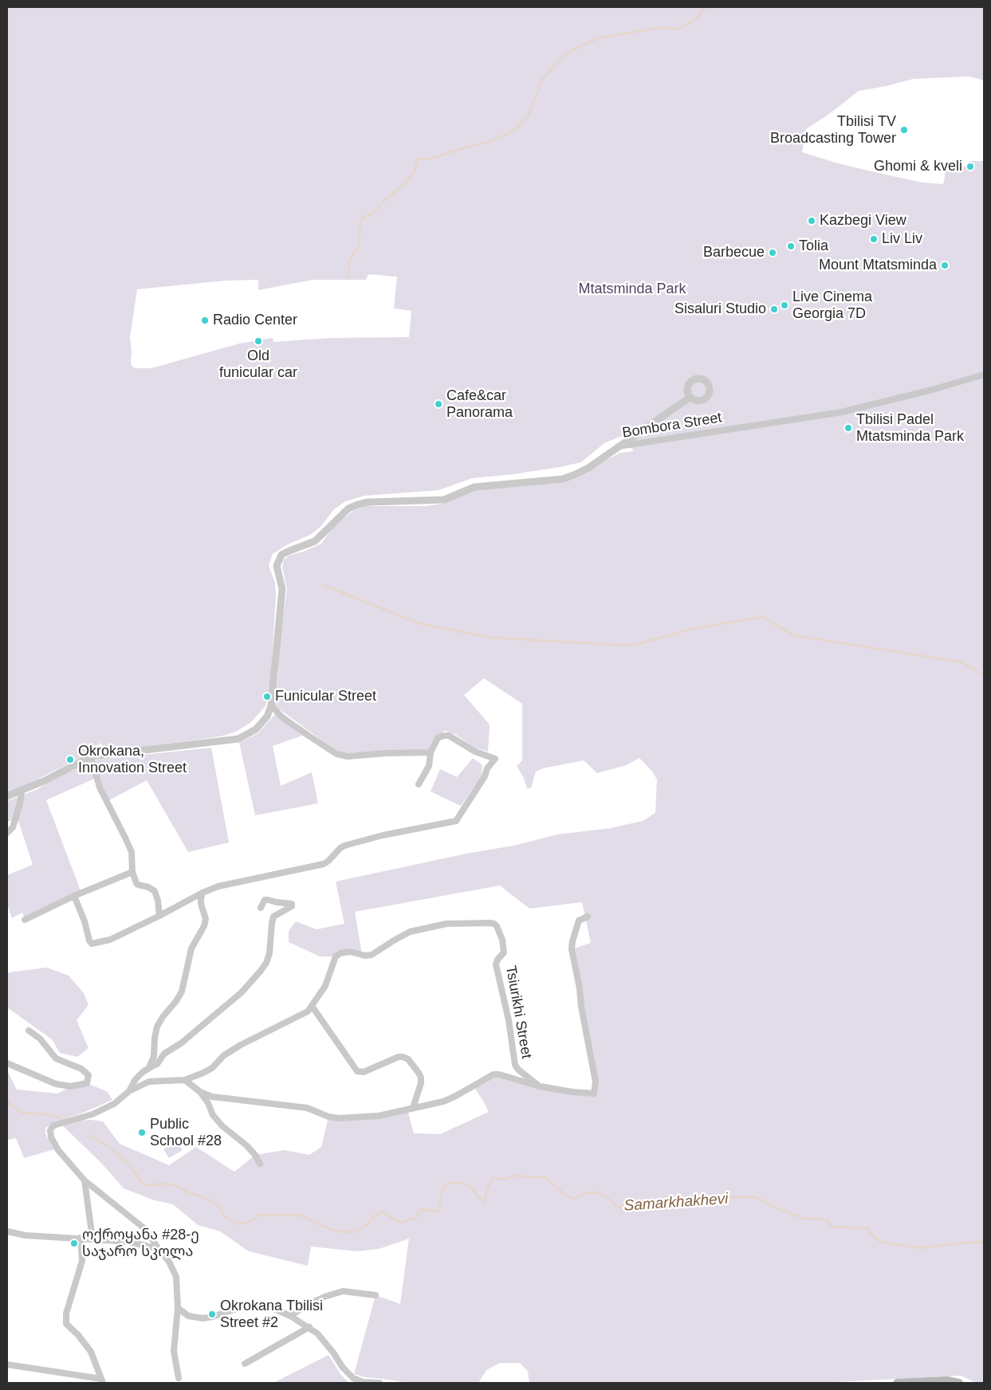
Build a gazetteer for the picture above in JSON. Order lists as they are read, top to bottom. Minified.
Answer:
{"streets":{"street":["Bombora Street","Tsiurikhi Street"]},"water":["Samarkhakhevi"],"parks":["Mtatsminda Park"],"places":["Tbilisi TV Broadcasting Tower","Ghomi & kveli","Kazbegi View","Liv Liv","Tolia","Barbecue","Mount Mtatsminda","Live Cinema Georgia 7D","Sisaluri Studio","Radio Center","Old funicular car","Cafe&car Panorama","Tbilisi Padel Mtatsminda Park","Funicular Street","Okrokana, Innovation Street","Public School #28","ოქროყანა #28-ე საჯარო სკოლა","Okrokana Tbilisi Street #2"]}
